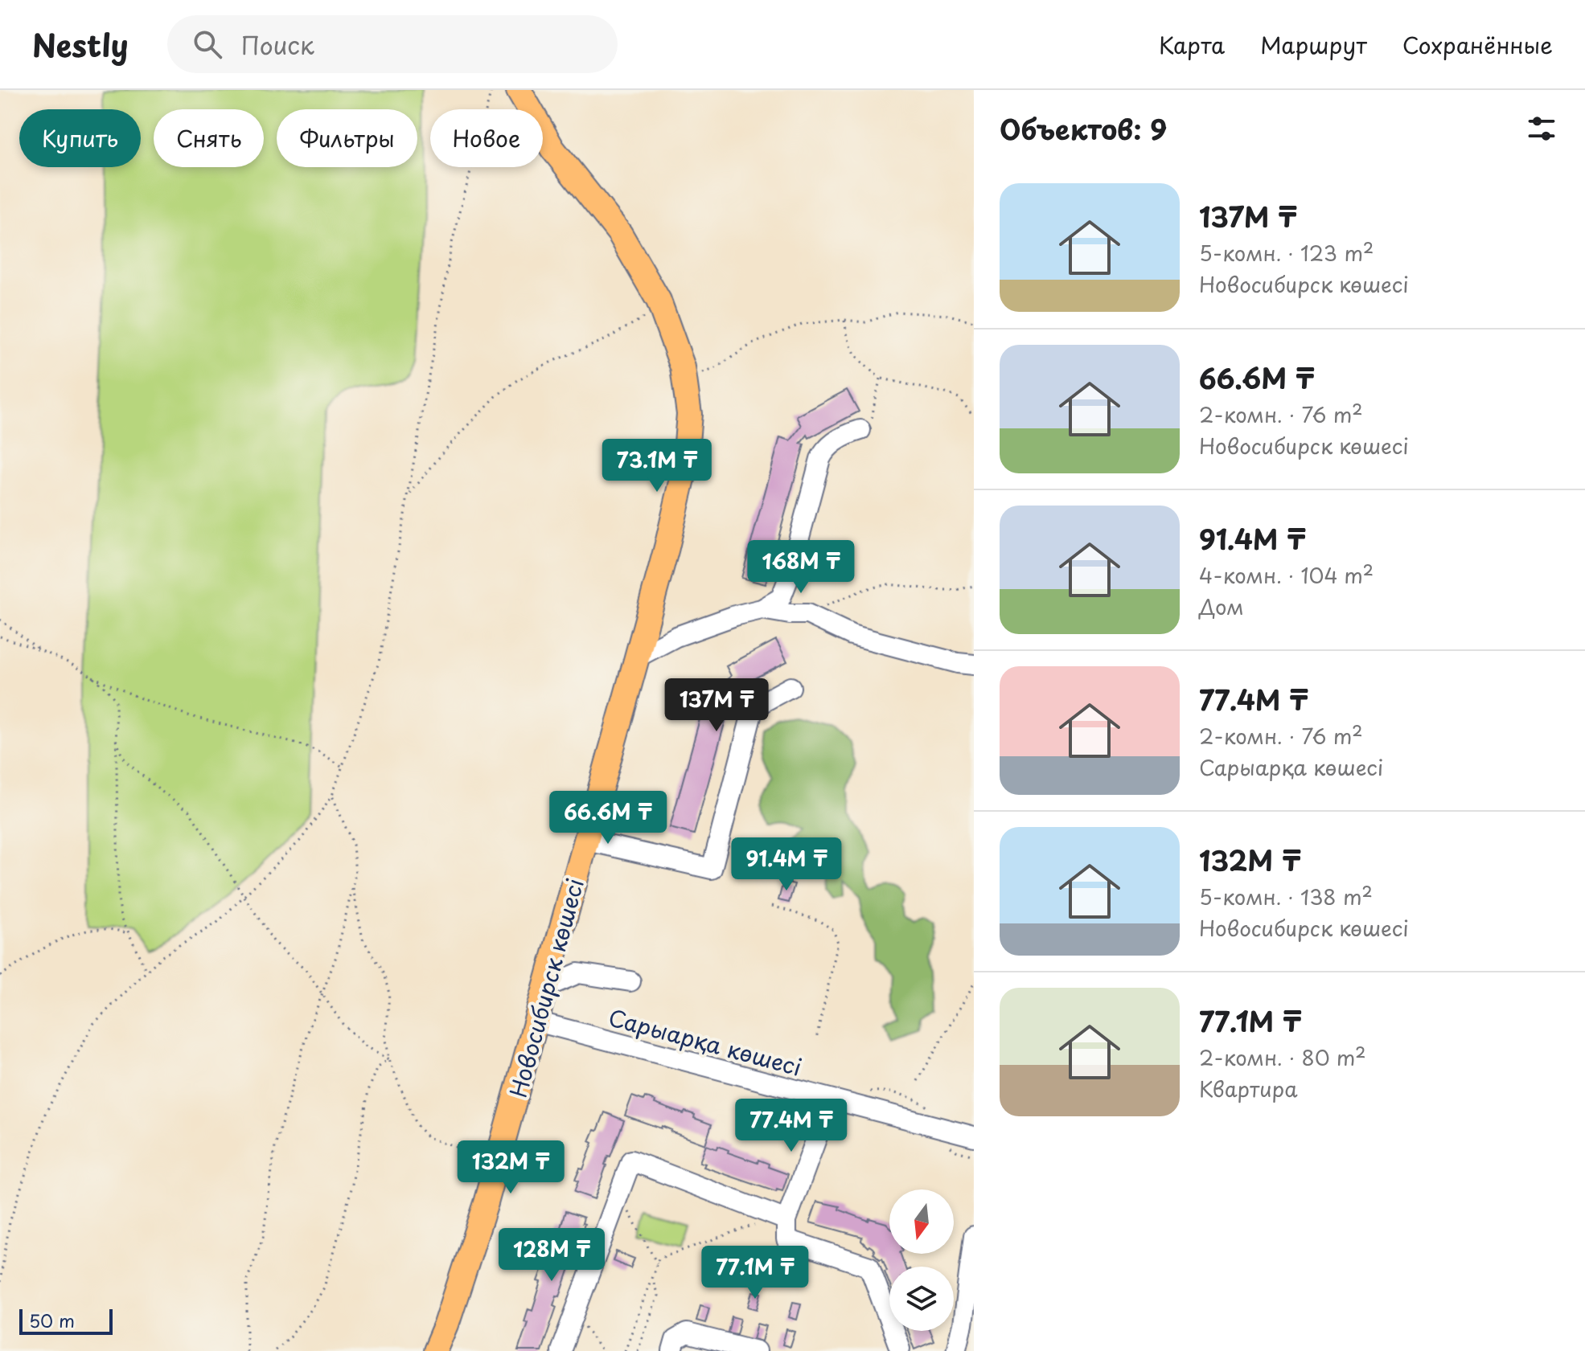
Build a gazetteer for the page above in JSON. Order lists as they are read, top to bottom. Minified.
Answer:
{"streets":{"main road":["Новосибирск көшесі"],"street":["Сарыарқа көшесі"]},"crossings":[["Новосибирск көшесі","Сарыарқа көшесі"]],"scale_bar":"50 m","north":"bottom","page":{"header":"Nestly","search":"Поиск","nav":["Карта","Маршрут","Сохранённые"],"heading":"Объектов: 9","chip":["Купить","Снять","Фильтры","Новое"],"list":[{"name":"137M ₸","note":"5-комн. · 123 m² · Новосибирск көшесі"},{"name":"66.6M ₸","note":"2-комн. · 76 m² · Новосибирск көшесі"},{"name":"91.4M ₸","note":"4-комн. · 104 m² · Дом"},{"name":"77.4M ₸","note":"2-комн. · 76 m² · Сарыарқа көшесі"},{"name":"132M ₸","note":"5-комн. · 138 m² · Новосибирск көшесі"},{"name":"77.1M ₸","note":"2-комн. · 80 m² · Квартира"}],"price":["73.1M ₸","168M ₸","137M ₸","66.6M ₸","91.4M ₸","77.4M ₸","132M ₸","128M ₸","77.1M ₸"],"scale":"50 m"}}
